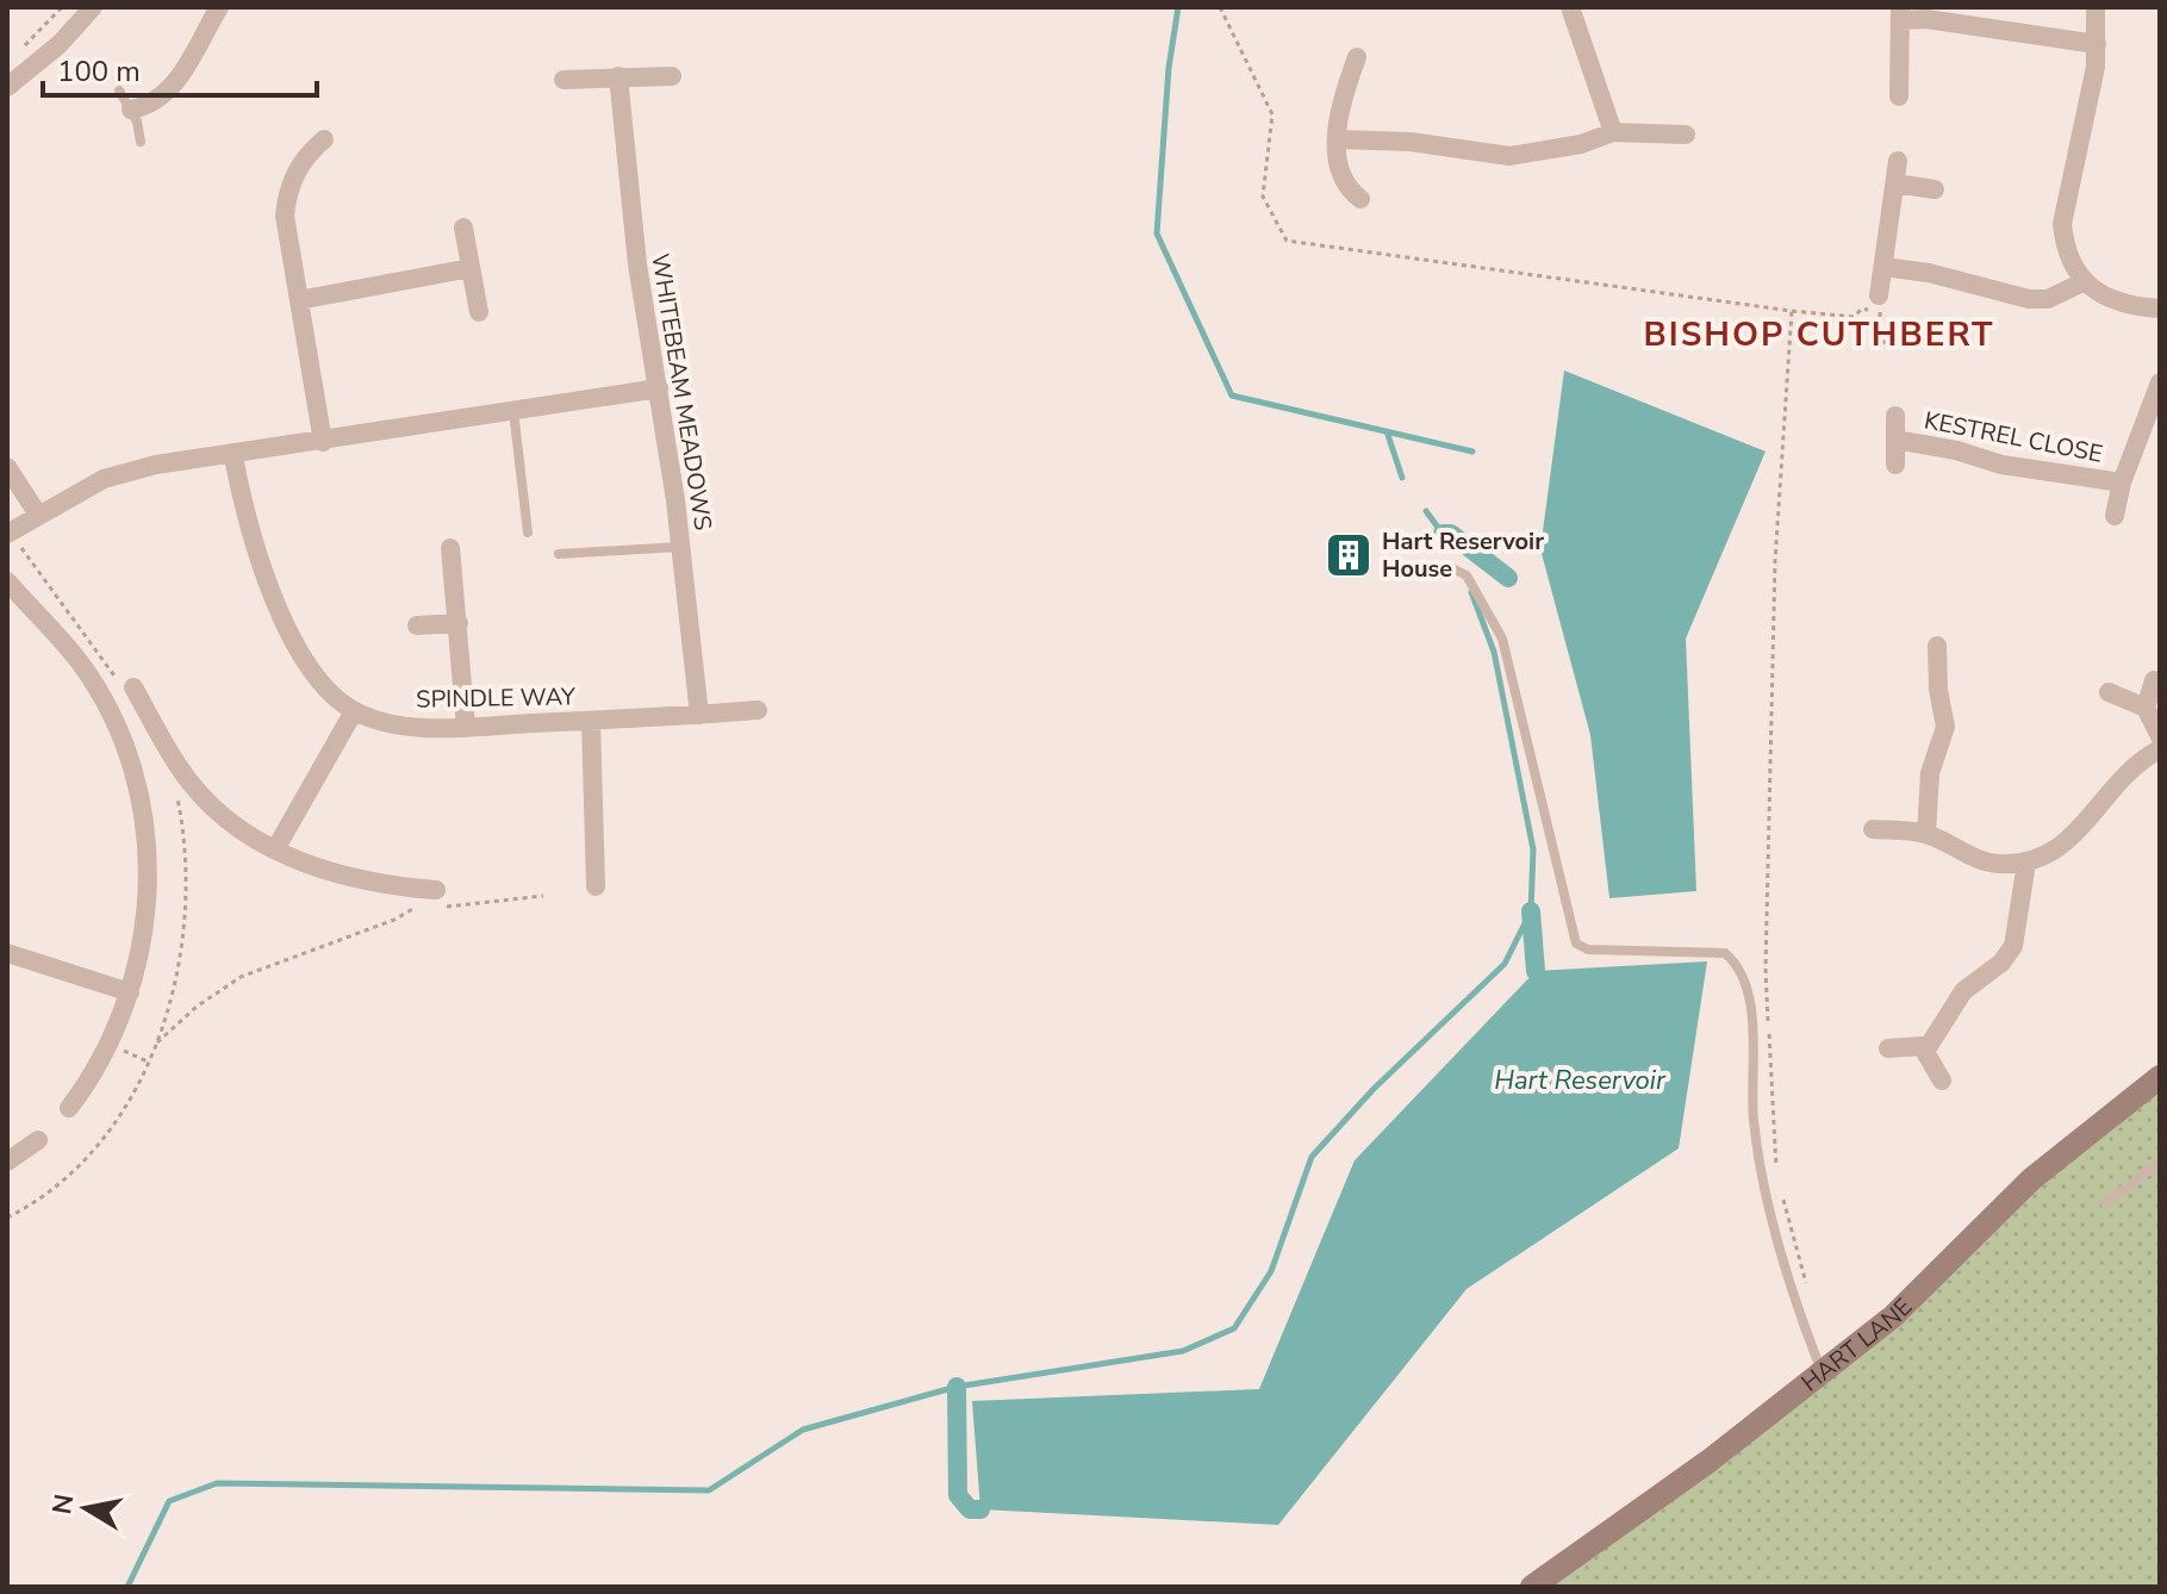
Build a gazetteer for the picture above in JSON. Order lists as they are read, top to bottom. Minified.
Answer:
{"streets":{"street":["WHITEBEAM MEADOWS","KESTREL CLOSE","SPINDLE WAY","HART LANE"]},"crossings":[["WHITEBEAM MEADOWS","SPINDLE WAY"]],"districts":["BISHOP CUTHBERT"],"water":["Hart Reservoir"],"places":{"building":["Hart Reservoir House"]},"scale_bar":"100 m","north":"left"}
